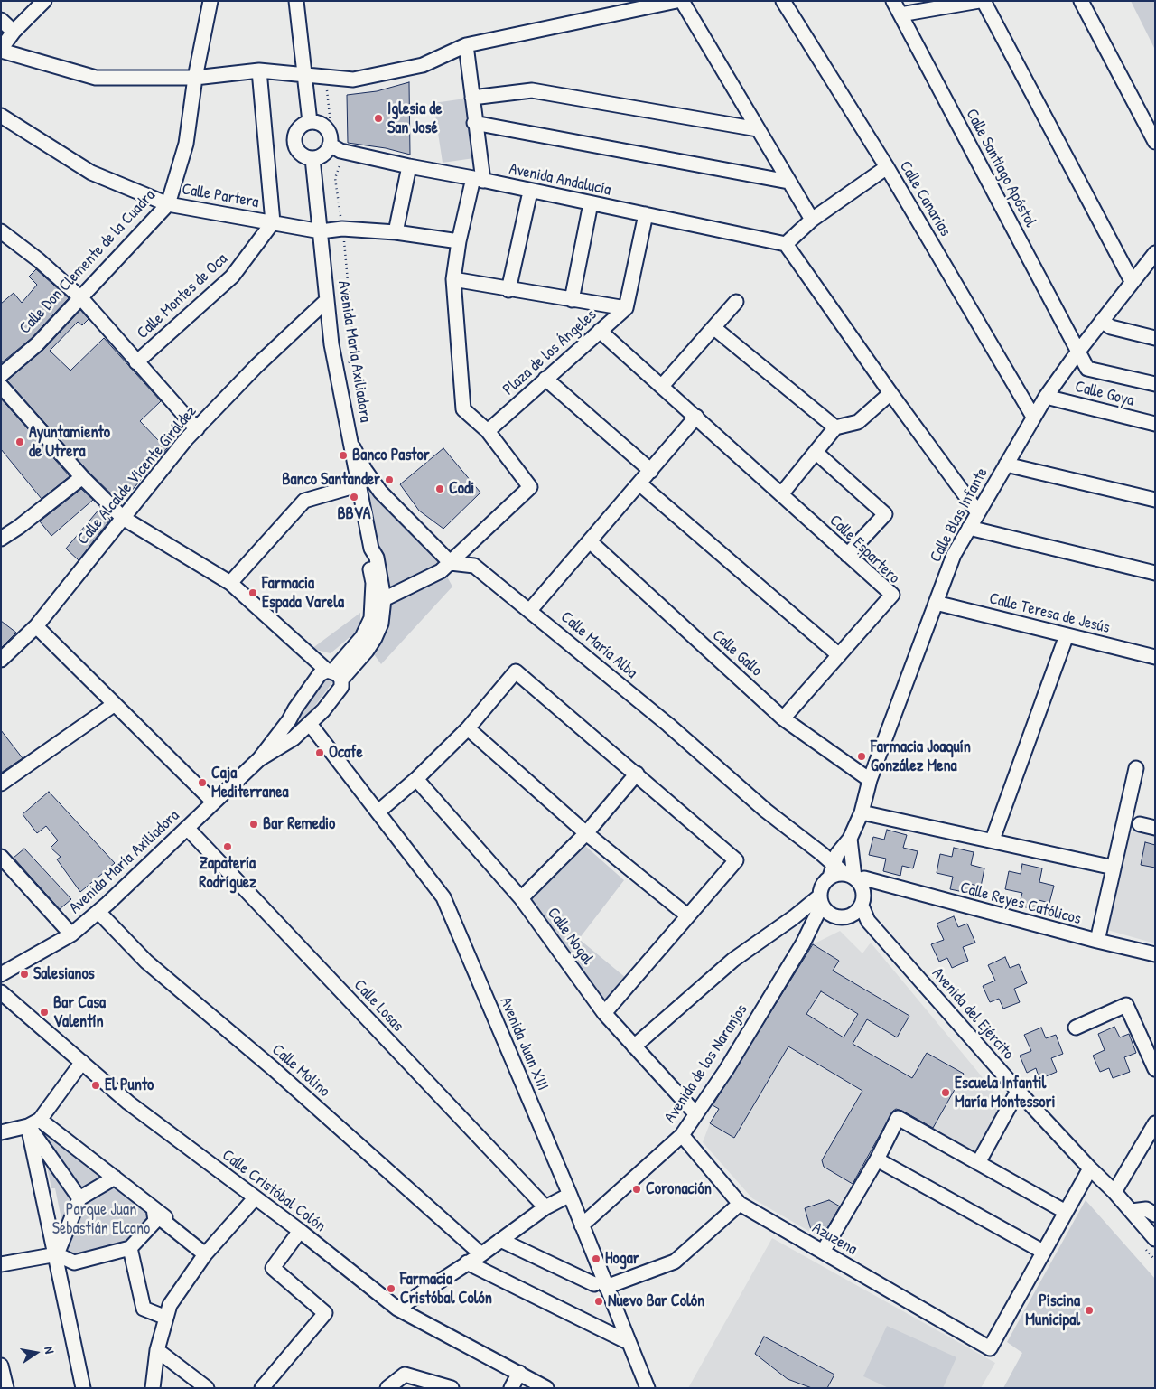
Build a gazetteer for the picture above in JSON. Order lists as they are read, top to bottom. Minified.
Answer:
{"streets":{"street":["Calle Santiago Apóstol","Avenida Andalucía","Calle Partera","Calle Canarias","Calle Don Clemente de la Cuadra","Calle Montes de Oca","Avenida María Axiliadora","Plaza de los Ángeles","Calle Goya","Calle Alcalde Vicente Giráldez","Calle Blas Infante","Calle Espartero","Calle Teresa de Jesús","Calle María Alba","Calle Gallo","Calle Reyes Católicos","Calle Nogal","Calle Losas","Avenida del Ejército","Avenida Juan XIII","Avenida de los Naranjos","Calle Molino","Calle Cristóbal Colón","Azuzena"]},"crossings":[["Calle Santiago Apóstol","Calle Blas Infante"],["Avenida Andalucía","Avenida María Axiliadora"],["Calle Partera","Calle Don Clemente de la Cuadra"],["Calle Partera","Calle Montes de Oca"],["Calle Partera","Avenida María Axiliadora"],["Calle Canarias","Calle Blas Infante"],["Avenida María Axiliadora","Calle Alcalde Vicente Giráldez"],["Avenida María Axiliadora","Calle Losas"],["Avenida María Axiliadora","Avenida Juan XIII"],["Avenida María Axiliadora","Calle Molino"],["Plaza de los Ángeles","Calle Espartero"],["Calle Goya","Calle Blas Infante"],["Calle Blas Infante","Calle Teresa de Jesús"],["Calle Blas Infante","Calle María Alba"],["Calle Blas Infante","Calle Gallo"],["Calle Blas Infante","Calle Reyes Católicos"],["Calle Blas Infante","Avenida del Ejército"],["Calle Blas Infante","Avenida de los Naranjos"],["Calle Espartero","Calle Gallo"],["Calle María Alba","Calle Reyes Católicos"],["Calle María Alba","Avenida del Ejército"],["Calle María Alba","Avenida de los Naranjos"],["Calle Reyes Católicos","Avenida del Ejército"],["Calle Reyes Católicos","Avenida de los Naranjos"],["Calle Nogal","Avenida de los Naranjos"],["Avenida del Ejército","Avenida de los Naranjos"],["Avenida Juan XIII","Avenida de los Naranjos"],["Avenida de los Naranjos","Azuzena"]],"parks":["Parque Juan Sebastián Elcano"],"places":["Iglesia de San José","Ayuntamiento de Utrera","Banco Pastor","Banco Santander","Codi","BBVA","Farmacia Espada Varela","Ocafe","Farmacia Joaquín González Mena","Caja Mediterranea","Bar Remedio","Zapatería Rodríguez","Salesianos","Bar Casa Valentín","El Punto","Escuela Infantil María Montessori","Coronación","Hogar","Farmacia Cristóbal Colón","Nuevo Bar Colón","Piscina Municipal"],"north":"right"}
